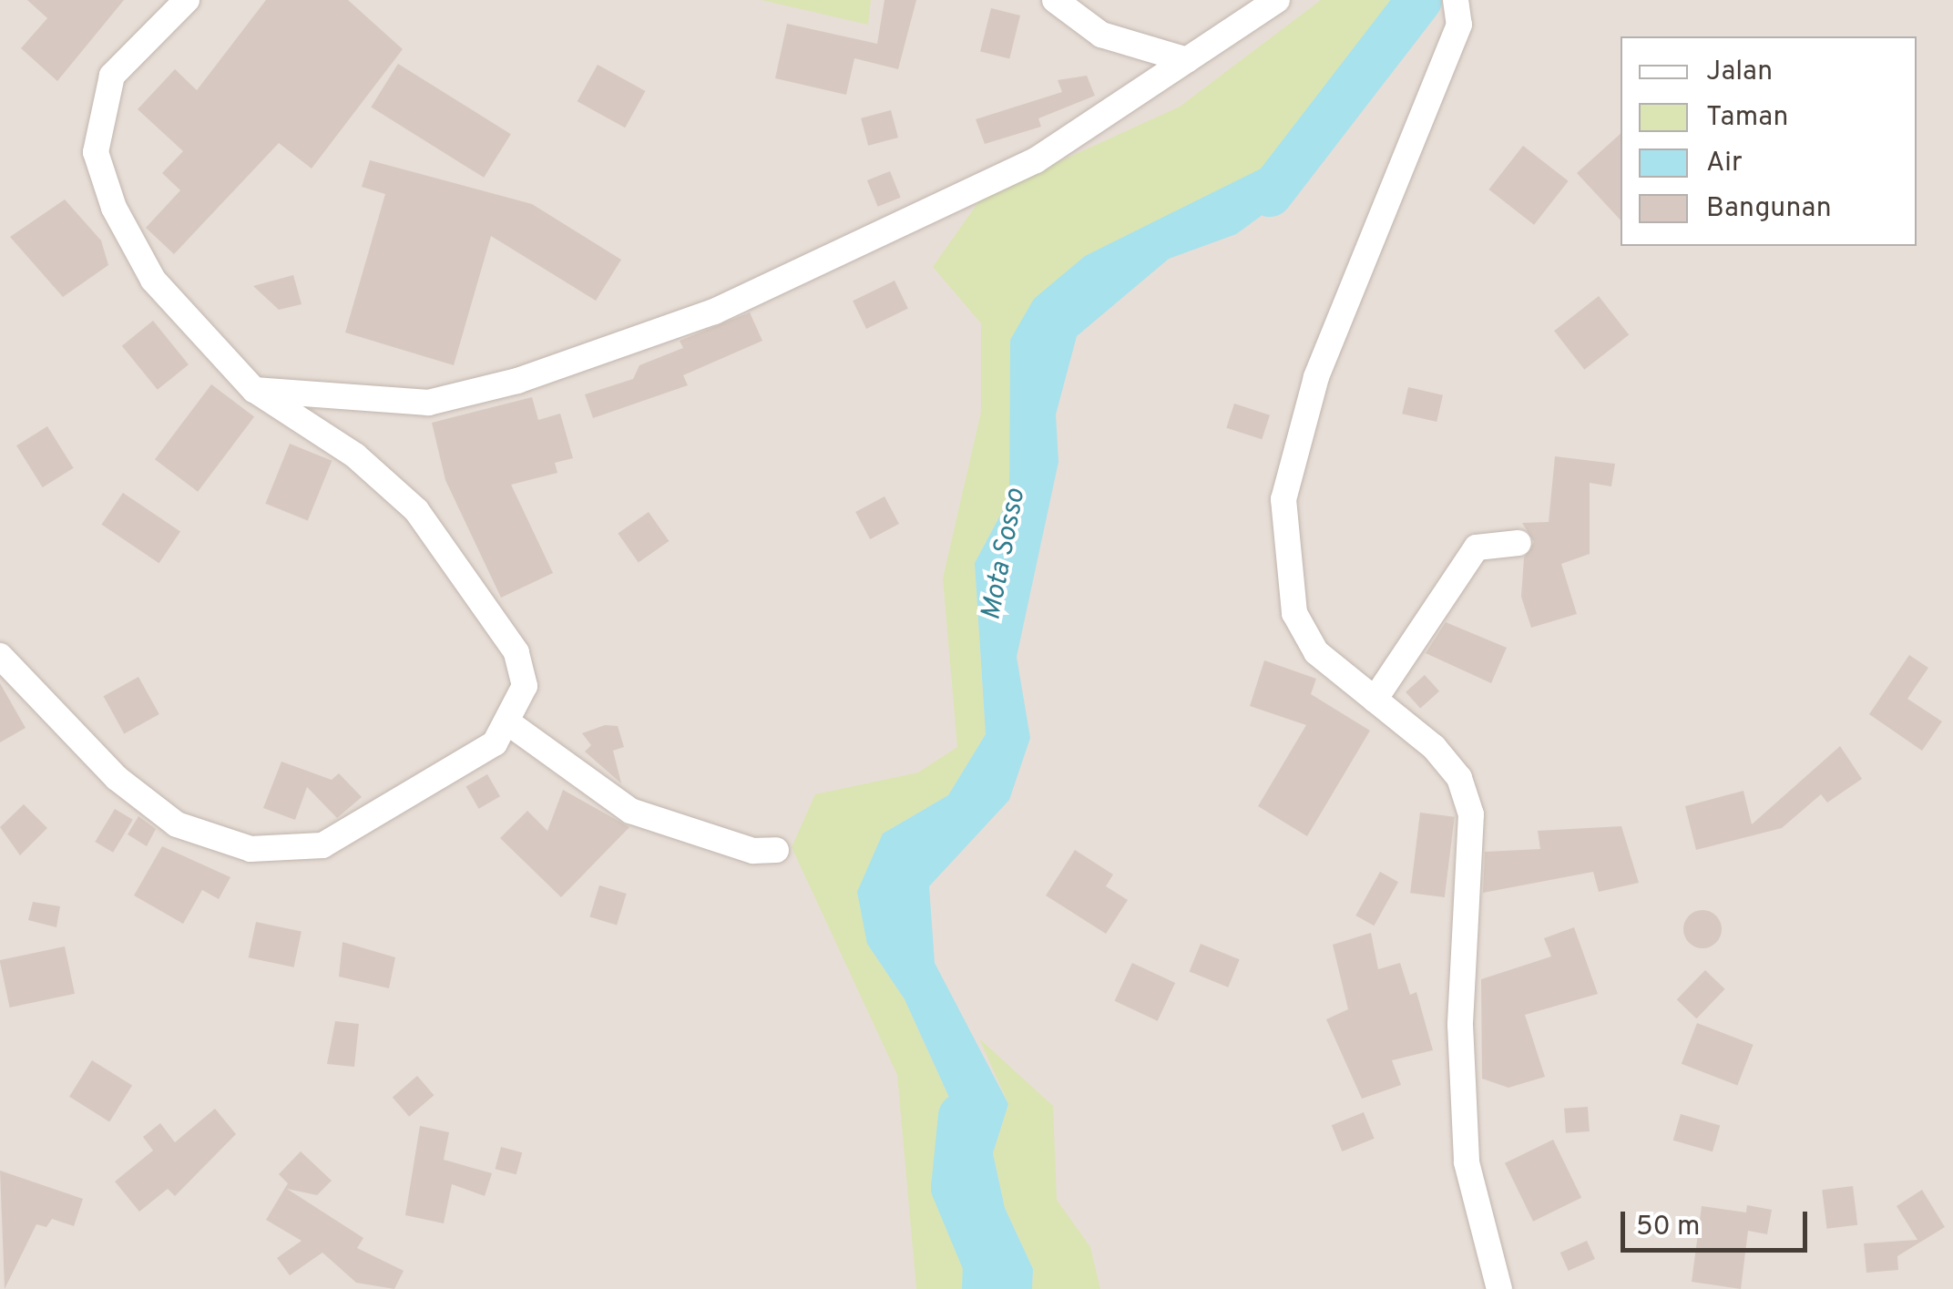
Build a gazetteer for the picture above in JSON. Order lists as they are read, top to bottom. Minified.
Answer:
{"water":["Mota Sosso"],"legend":["Jalan","Taman","Air","Bangunan"],"scale_bar":"50 m"}
